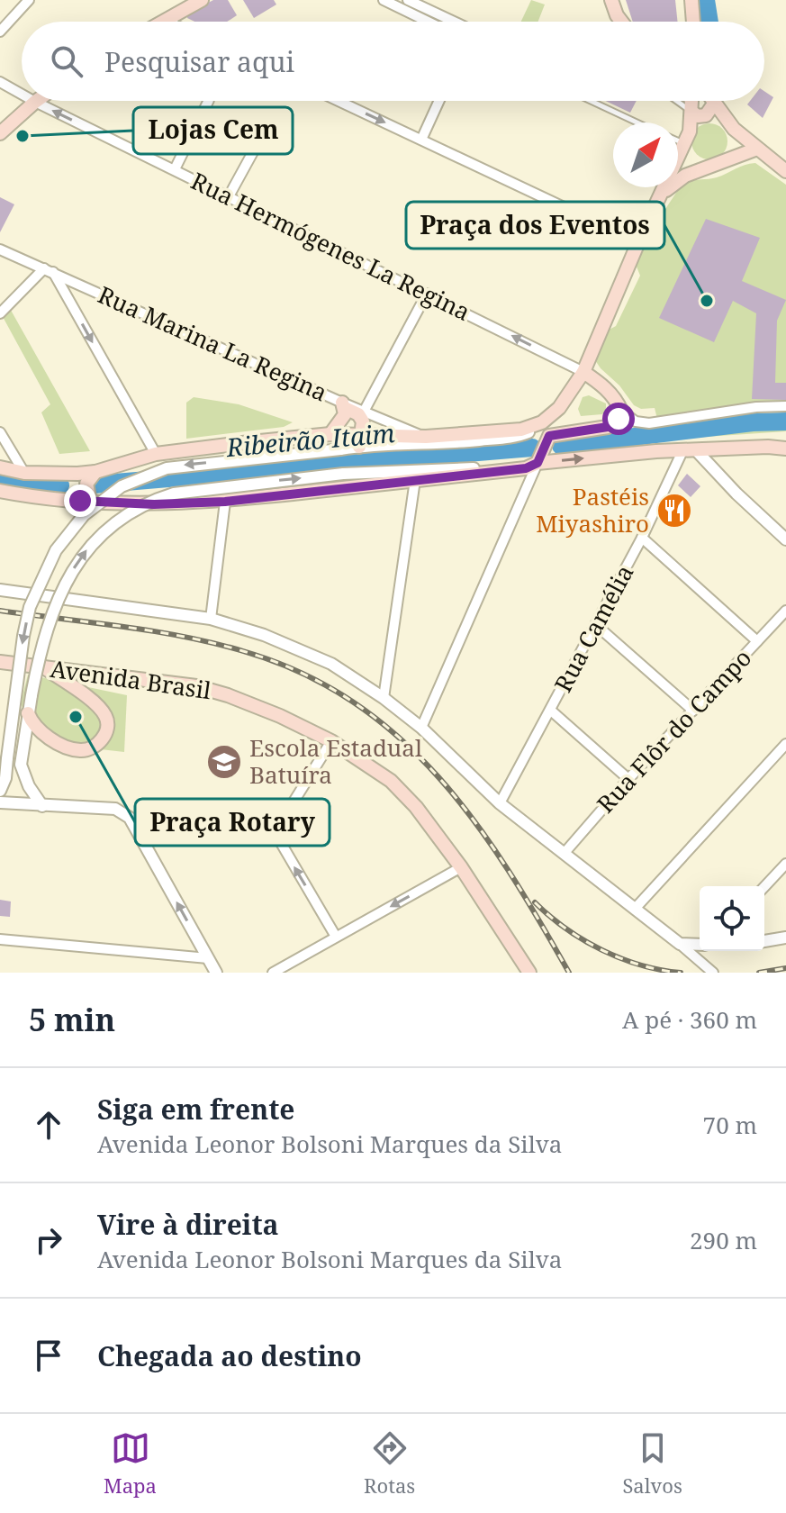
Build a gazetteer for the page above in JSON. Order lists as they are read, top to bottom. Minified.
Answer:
{"streets":{"main road":["Avenida Brasil"],"street":["Rua Hermógenes La Regina","Rua Marina La Regina","Rua Camélia","Rua Flôr do Campo"]},"one_way":["Rua Hermógenes La Regina"],"water":["Ribeirão Itaim"],"places":{"other":["Lojas Cem","Praça dos Eventos","Praça Rotary"],"restaurant":["Pastéis Miyashiro"],"school or university":["Escola Estadual Batuíra"]},"north":"top right","page":{"search":"Pesquisar aqui","heading":["5 min","A pé · 360 m"],"list":[["Siga em frente","Avenida Leonor Bolsoni Marques da Silva","70 m"],["Vire à direita","Avenida Leonor Bolsoni Marques da Silva","290 m"],"Chegada ao destino"],"nav":["Mapa","Rotas","Salvos"]}}
